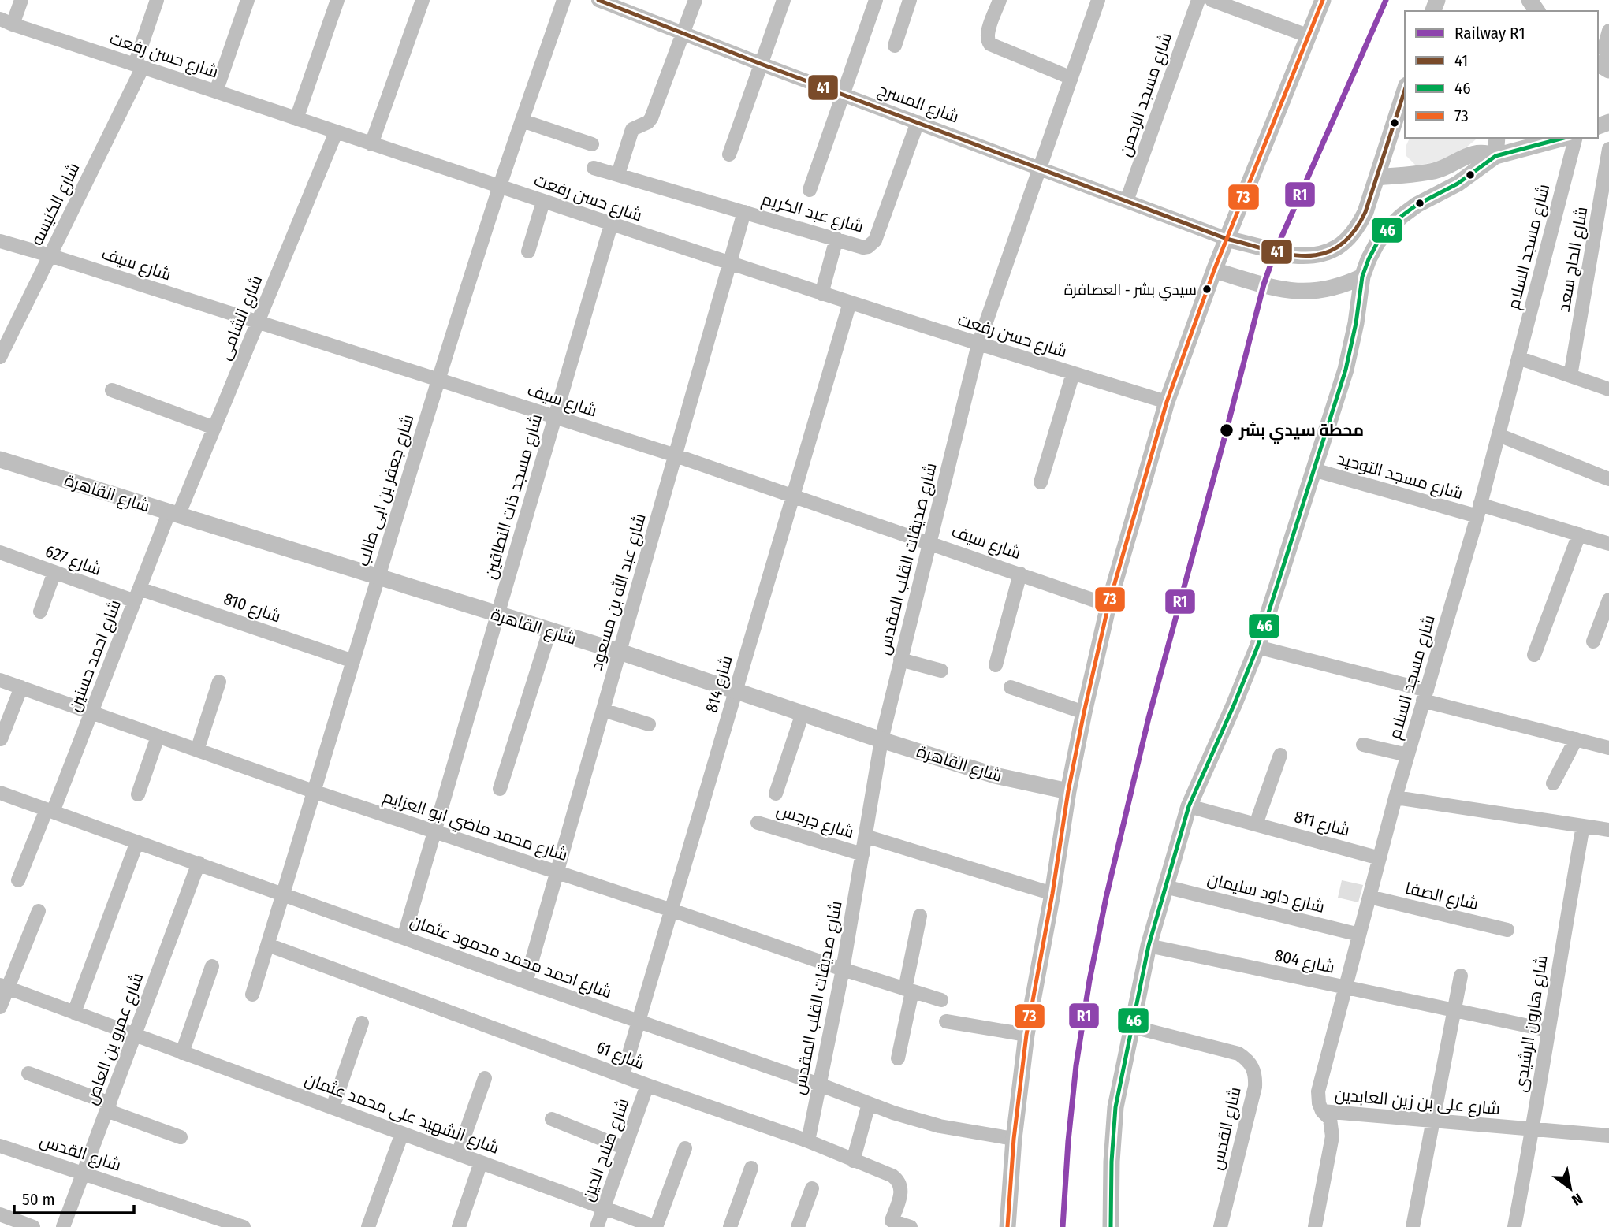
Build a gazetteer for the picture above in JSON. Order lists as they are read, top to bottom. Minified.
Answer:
{"streets":{"street":["شارع حسن رفعت","شارع مسجد الرحمن","شارع المسرح","شارع الكنيسه","شارع عبد الكريم","شارع مسجد السلام","شارع الحاج سعد","شارع سيف","شارع الشامى","شارع مسجد التوحيد","شارع جعفر بن ابى طالب","شارع القاهرة","شارع مسجد ذات النطاقين","شارع صديقات القلب المقدس","شارع 627","شارع عبد الله بن مسعود","شارع 810","شارع احمد حسنين","شارع 814","شارع جرجس","شارع 811","شارع محمد ماضي ابو العزايم","شارع داود سليمان","شارع الصفا","شارع احمد محمد محمود عثمان","شارع 804","شارع هارون الرشيدى","شارع عمرو بن العاص","شارع 61","شارع على بن زين العابدين","شارع الشهيد على محمد عثمان","شارع القدس","شارع صلاح الدين"]},"crossings":[["شارع حسن رفعت","شارع الكنيسه"],["شارع حسن رفعت","شارع الشامى"],["شارع حسن رفعت","شارع جعفر بن ابى طالب"],["شارع حسن رفعت","شارع مسجد ذات النطاقين"],["شارع حسن رفعت","شارع صديقات القلب المقدس"],["شارع حسن رفعت","شارع عبد الله بن مسعود"],["شارع حسن رفعت","شارع 814"],["شارع مسجد الرحمن","شارع المسرح"],["شارع المسرح","شارع عبد الكريم"],["شارع المسرح","شارع صديقات القلب المقدس"],["شارع الكنيسه","شارع سيف"],["شارع عبد الكريم","شارع عبد الله بن مسعود"],["شارع مسجد السلام","شارع مسجد التوحيد"],["شارع مسجد السلام","شارع 811"],["شارع مسجد السلام","شارع داود سليمان"],["شارع مسجد السلام","شارع الصفا"],["شارع مسجد السلام","شارع 804"],["شارع مسجد السلام","شارع على بن زين العابدين"],["شارع سيف","شارع الشامى"],["شارع سيف","شارع جعفر بن ابى طالب"],["شارع سيف","شارع مسجد ذات النطاقين"],["شارع سيف","شارع صديقات القلب المقدس"],["شارع سيف","شارع عبد الله بن مسعود"],["شارع سيف","شارع 814"],["شارع الشامى","شارع القاهرة"],["شارع الشامى","شارع احمد حسنين"],["شارع جعفر بن ابى طالب","شارع القاهرة"],["شارع جعفر بن ابى طالب","شارع 810"],["شارع جعفر بن ابى طالب","شارع محمد ماضي ابو العزايم"],["شارع جعفر بن ابى طالب","شارع احمد محمد محمود عثمان"],["شارع جعفر بن ابى طالب","شارع 61"],["شارع القاهرة","شارع مسجد ذات النطاقين"],["شارع القاهرة","شارع صديقات القلب المقدس"],["شارع القاهرة","شارع عبد الله بن مسعود"],["شارع القاهرة","شارع احمد حسنين"],["شارع القاهرة","شارع 814"],["شارع مسجد ذات النطاقين","شارع محمد ماضي ابو العزايم"],["شارع مسجد ذات النطاقين","شارع احمد محمد محمود عثمان"],["شارع صديقات القلب المقدس","شارع جرجس"],["شارع صديقات القلب المقدس","شارع محمد ماضي ابو العزايم"],["شارع صديقات القلب المقدس","شارع احمد محمد محمود عثمان"],["شارع صديقات القلب المقدس","شارع 61"],["شارع 627","شارع 810"],["شارع 627","شارع احمد حسنين"],["شارع عبد الله بن مسعود","شارع محمد ماضي ابو العزايم"],["شارع عبد الله بن مسعود","شارع احمد محمد محمود عثمان"],["شارع 810","شارع احمد حسنين"],["شارع احمد حسنين","شارع محمد ماضي ابو العزايم"],["شارع احمد حسنين","شارع احمد محمد محمود عثمان"],["شارع 814","شارع محمد ماضي ابو العزايم"],["شارع 814","شارع احمد محمد محمود عثمان"],["شارع 814","شارع 61"],["شارع احمد محمد محمود عثمان","شارع عمرو بن العاص"],["شارع 804","شارع هارون الرشيدى"],["شارع هارون الرشيدى","شارع على بن زين العابدين"],["شارع عمرو بن العاص","شارع الشهيد على محمد عثمان"],["شارع عمرو بن العاص","شارع القدس"],["شارع 61","شارع صلاح الدين"],["شارع الشهيد على محمد عثمان","شارع صلاح الدين"]],"places":["سيدي بشر - العصافرة","محطة سيدي بشر"],"lines":["rail line R1","transit line 41","transit line 73","transit line 46"],"legend":["Railway R1","41","46","73"],"scale_bar":"50 m","north":"bottom right"}
